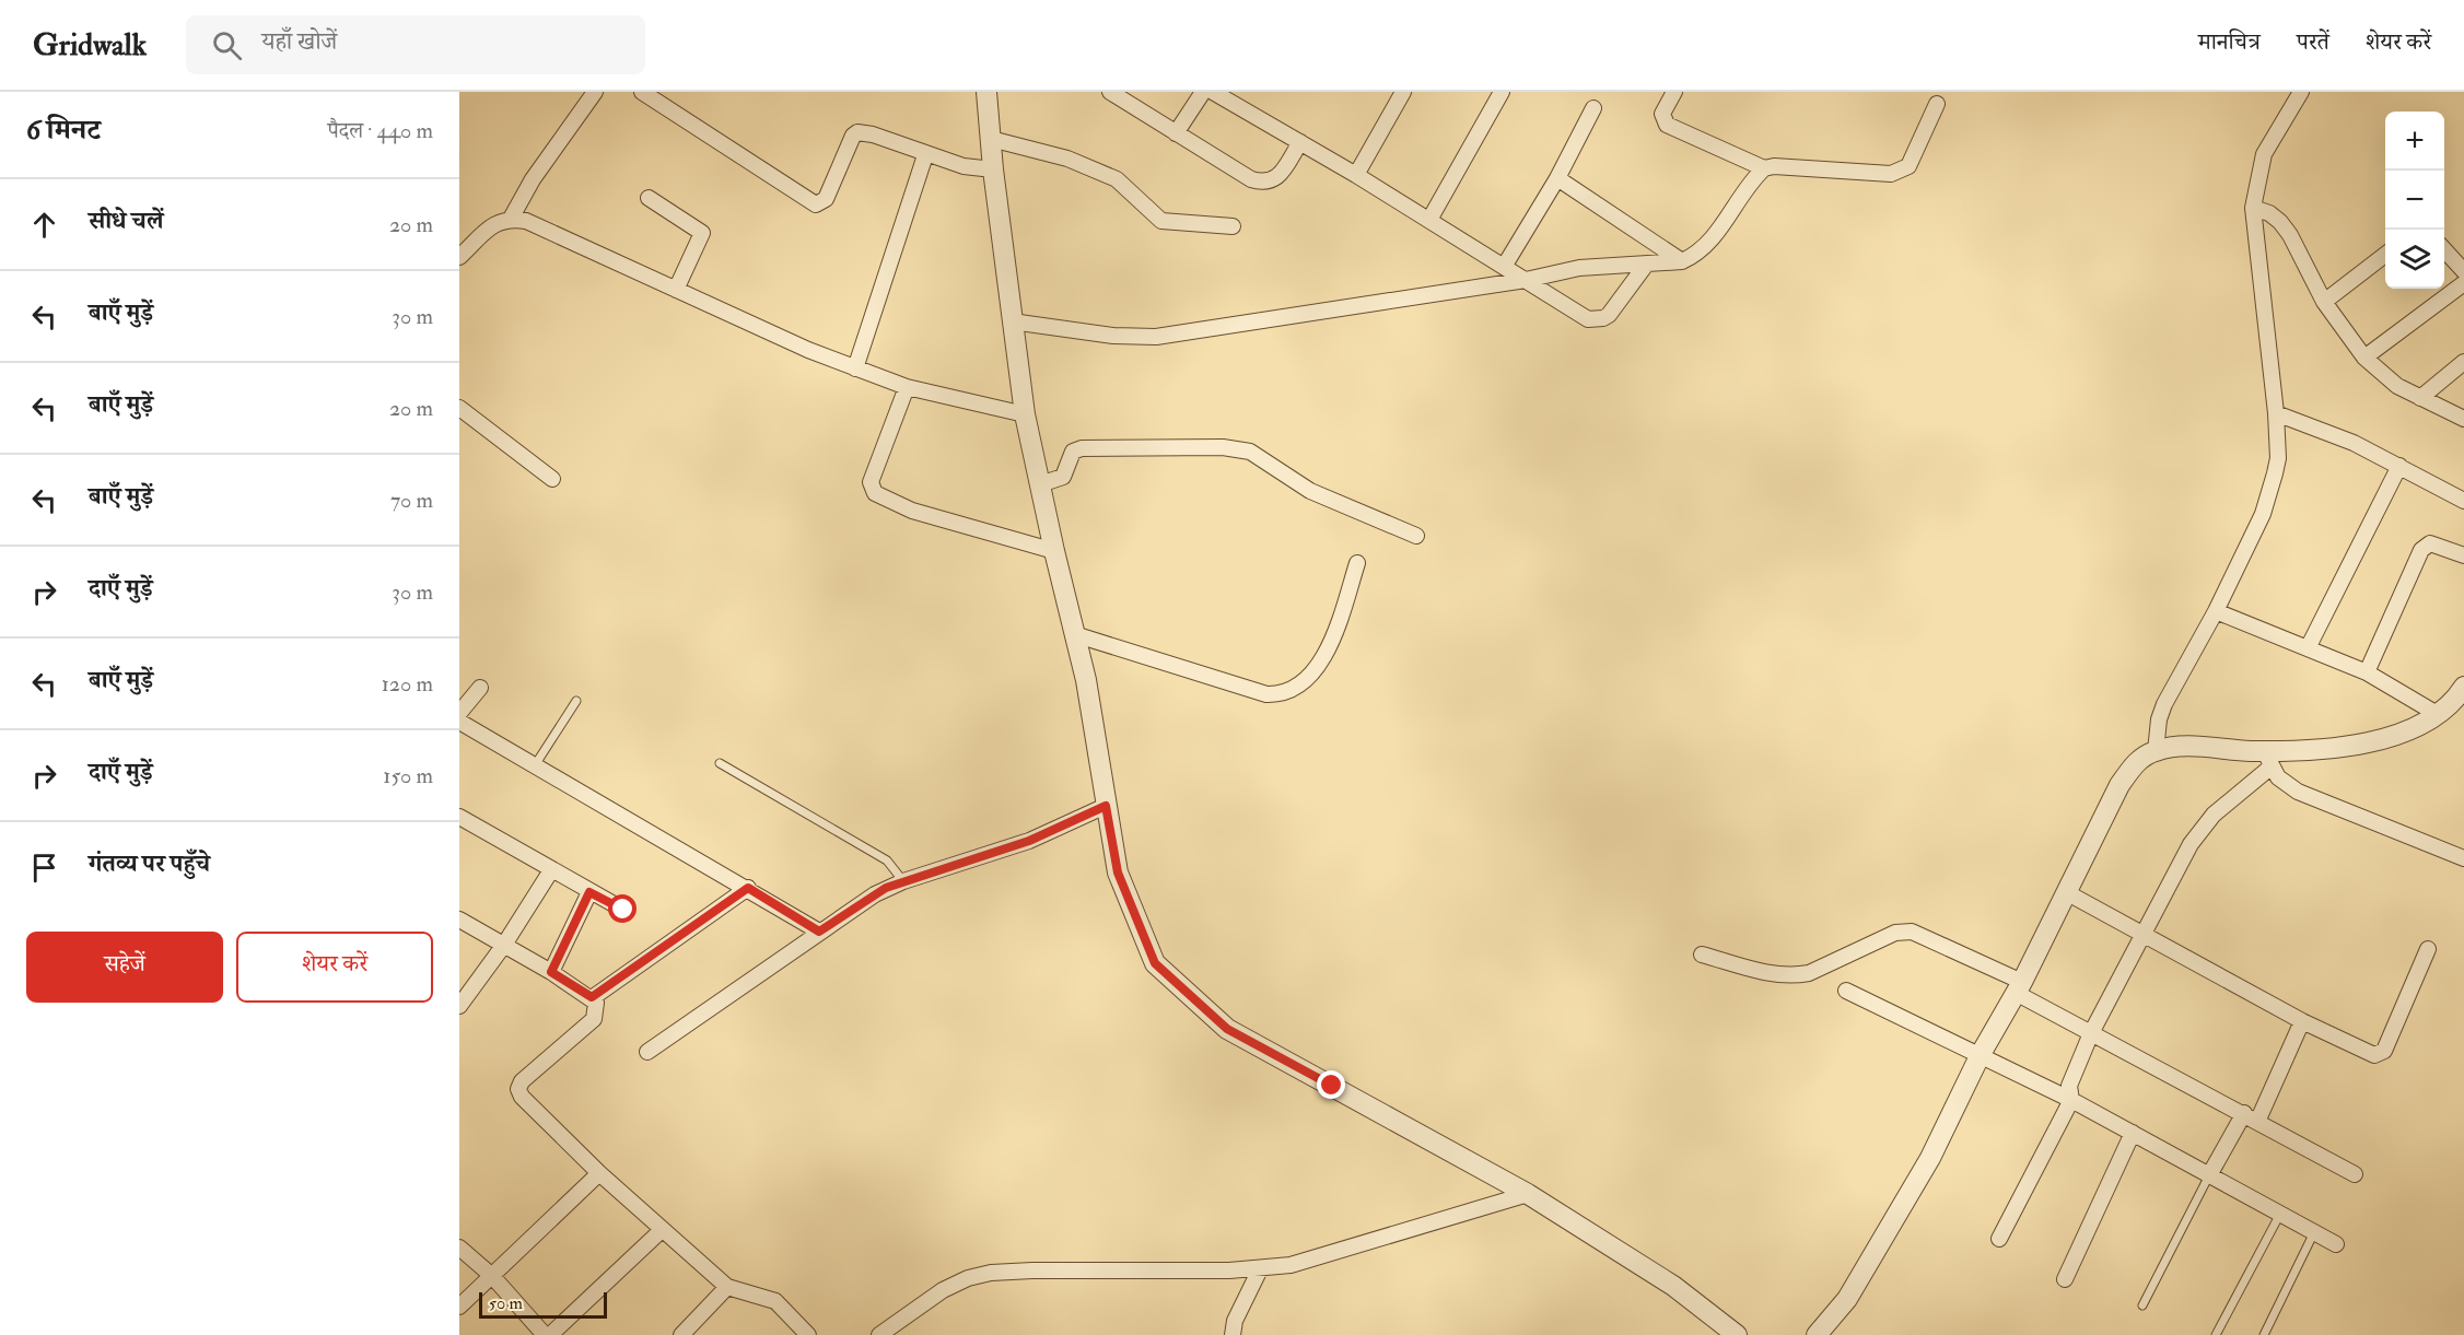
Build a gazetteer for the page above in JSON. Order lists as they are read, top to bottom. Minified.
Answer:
{"scale_bar":"50 m","page":{"header":"Gridwalk","search":"यहाँ खोजें","nav":["मानचित्र","परतें","शेयर करें"],"heading":["6 मिनट","पैदल · 440 m"],"map_buttons":["+","−"],"list":[["सीधे चलें","20 m"],["बाएँ मुड़ें","30 m"],["बाएँ मुड़ें","20 m"],["बाएँ मुड़ें","70 m"],["दाएँ मुड़ें","30 m"],["बाएँ मुड़ें","120 m"],["दाएँ मुड़ें","150 m"],"गंतव्य पर पहुँचे"],"buttons":["सहेजें","शेयर करें"],"scale":"50 m"}}
